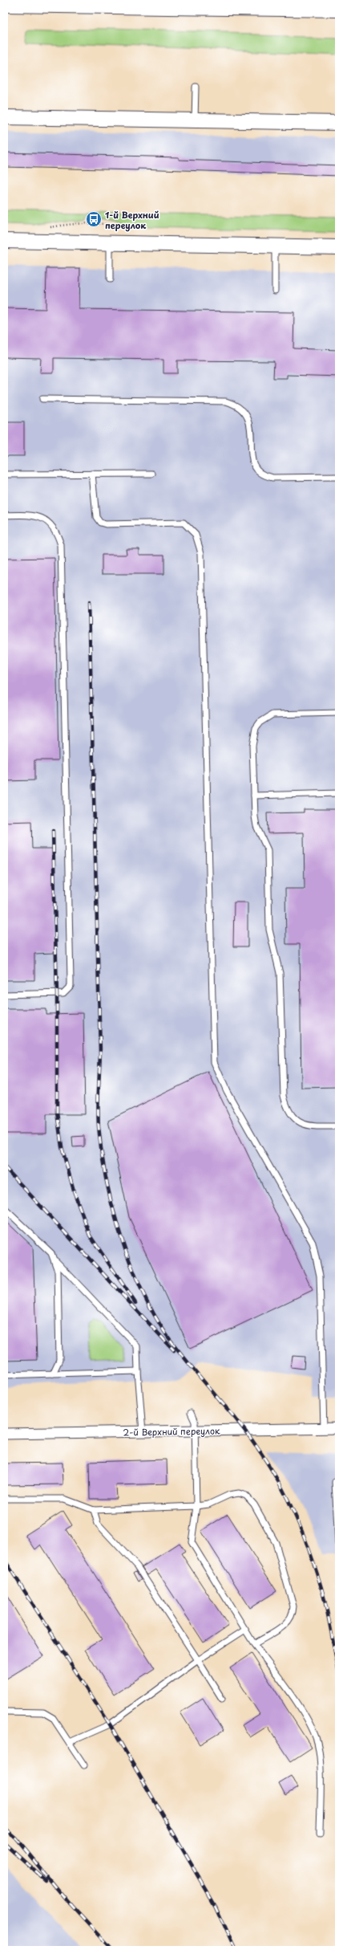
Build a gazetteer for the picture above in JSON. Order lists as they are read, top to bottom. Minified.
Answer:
{"streets":{"street":["2-й Верхний переулок"]},"places":{"bus stop":["1-й Верхний переулок"]}}
